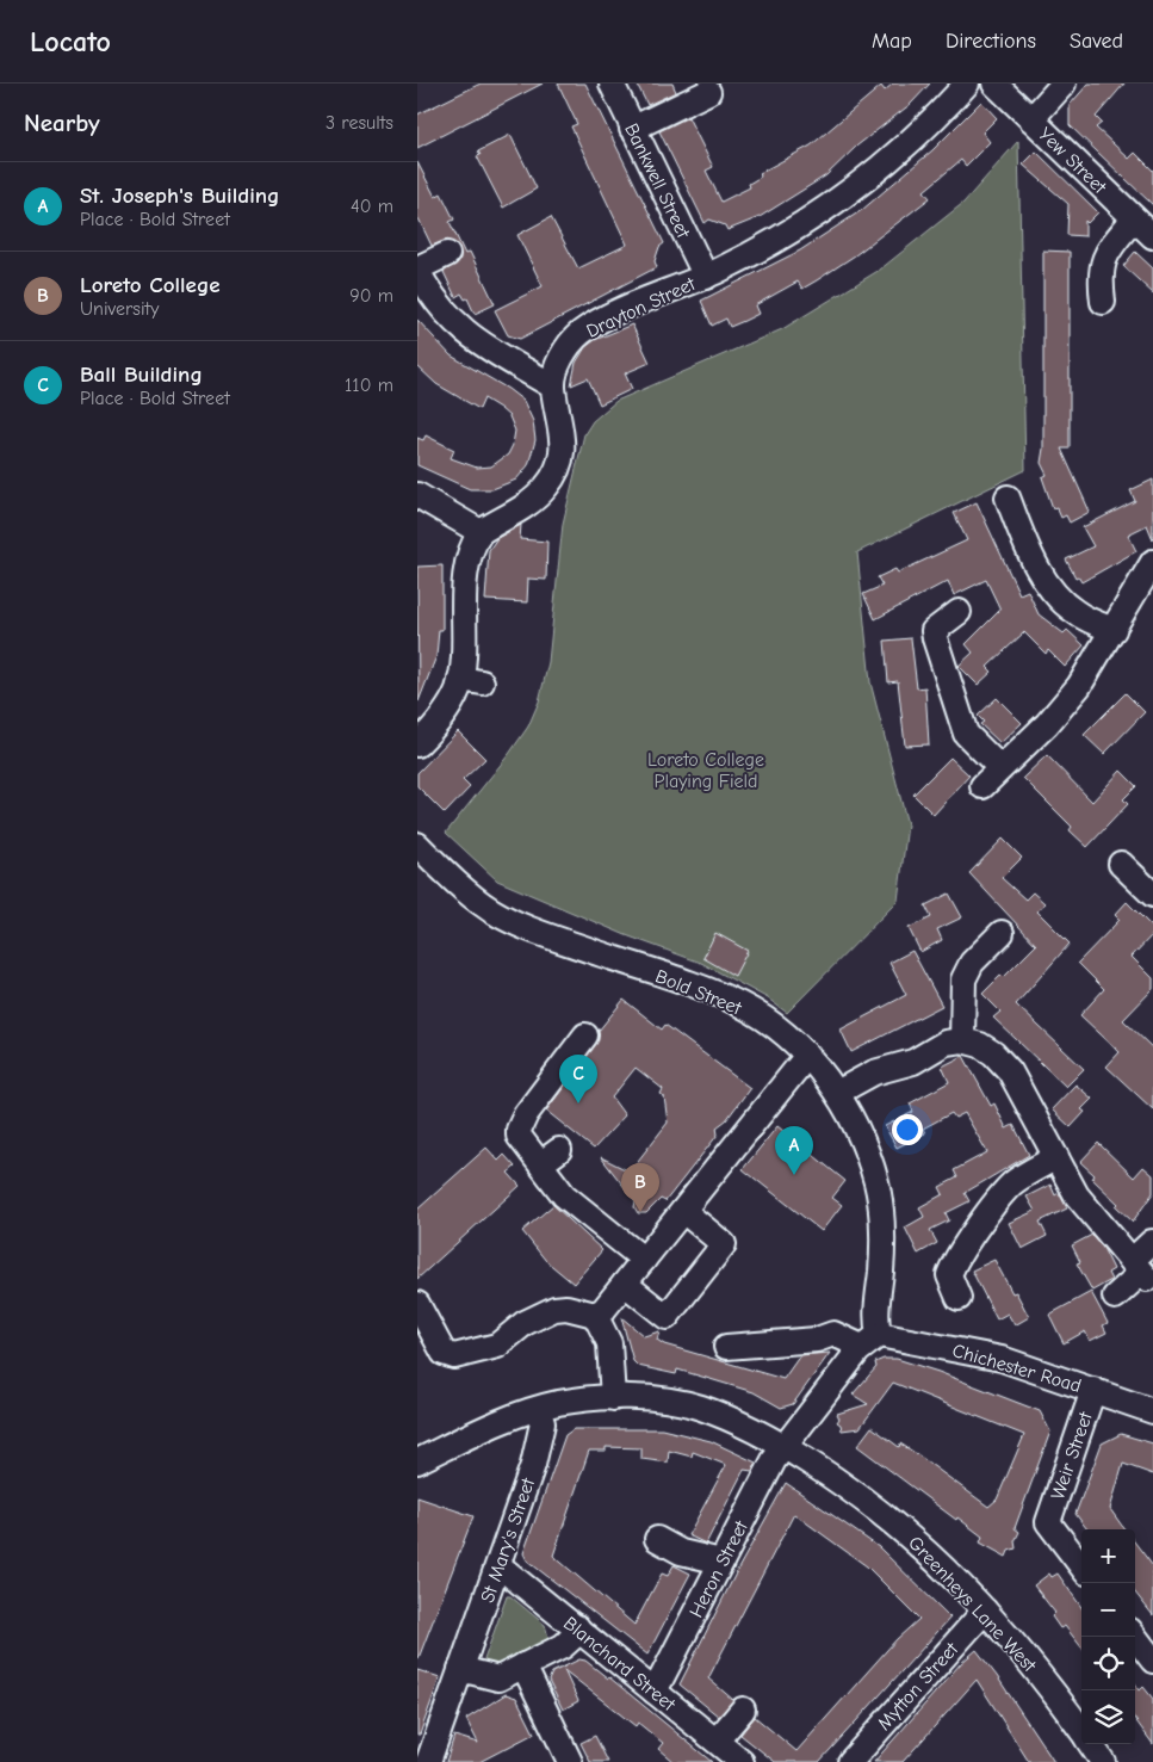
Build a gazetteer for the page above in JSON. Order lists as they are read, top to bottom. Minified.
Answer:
{"streets":{"street":["Yew Street","Bankwell Street","Drayton Street","Bold Street","Chichester Road","Weir Street","St Mary's Street","Heron Street","Greenheys Lane West","Blanchard Street","Mytton Street"]},"crossings":[["Bankwell Street","Drayton Street"],["Bold Street","Chichester Road"],["Chichester Road","Weir Street"],["St Mary's Street","Greenheys Lane West"],["St Mary's Street","Blanchard Street"],["Heron Street","Greenheys Lane West"],["Heron Street","Blanchard Street"],["Greenheys Lane West","Mytton Street"]],"parks":["Loreto College Playing Field"],"page":{"header":"Locato","nav":["Map","Directions","Saved"],"heading":["Nearby","3 results"],"list":[{"mark":"A","name":"St. Joseph's Building","note":"Place · Bold Street","value":"40 m"},{"mark":"B","name":"Loreto College","note":"University","value":"90 m"},{"mark":"C","name":"Ball Building","note":"Place · Bold Street","value":"110 m"}],"pins":["C","A","B"],"map_buttons":["+","−"]}}
